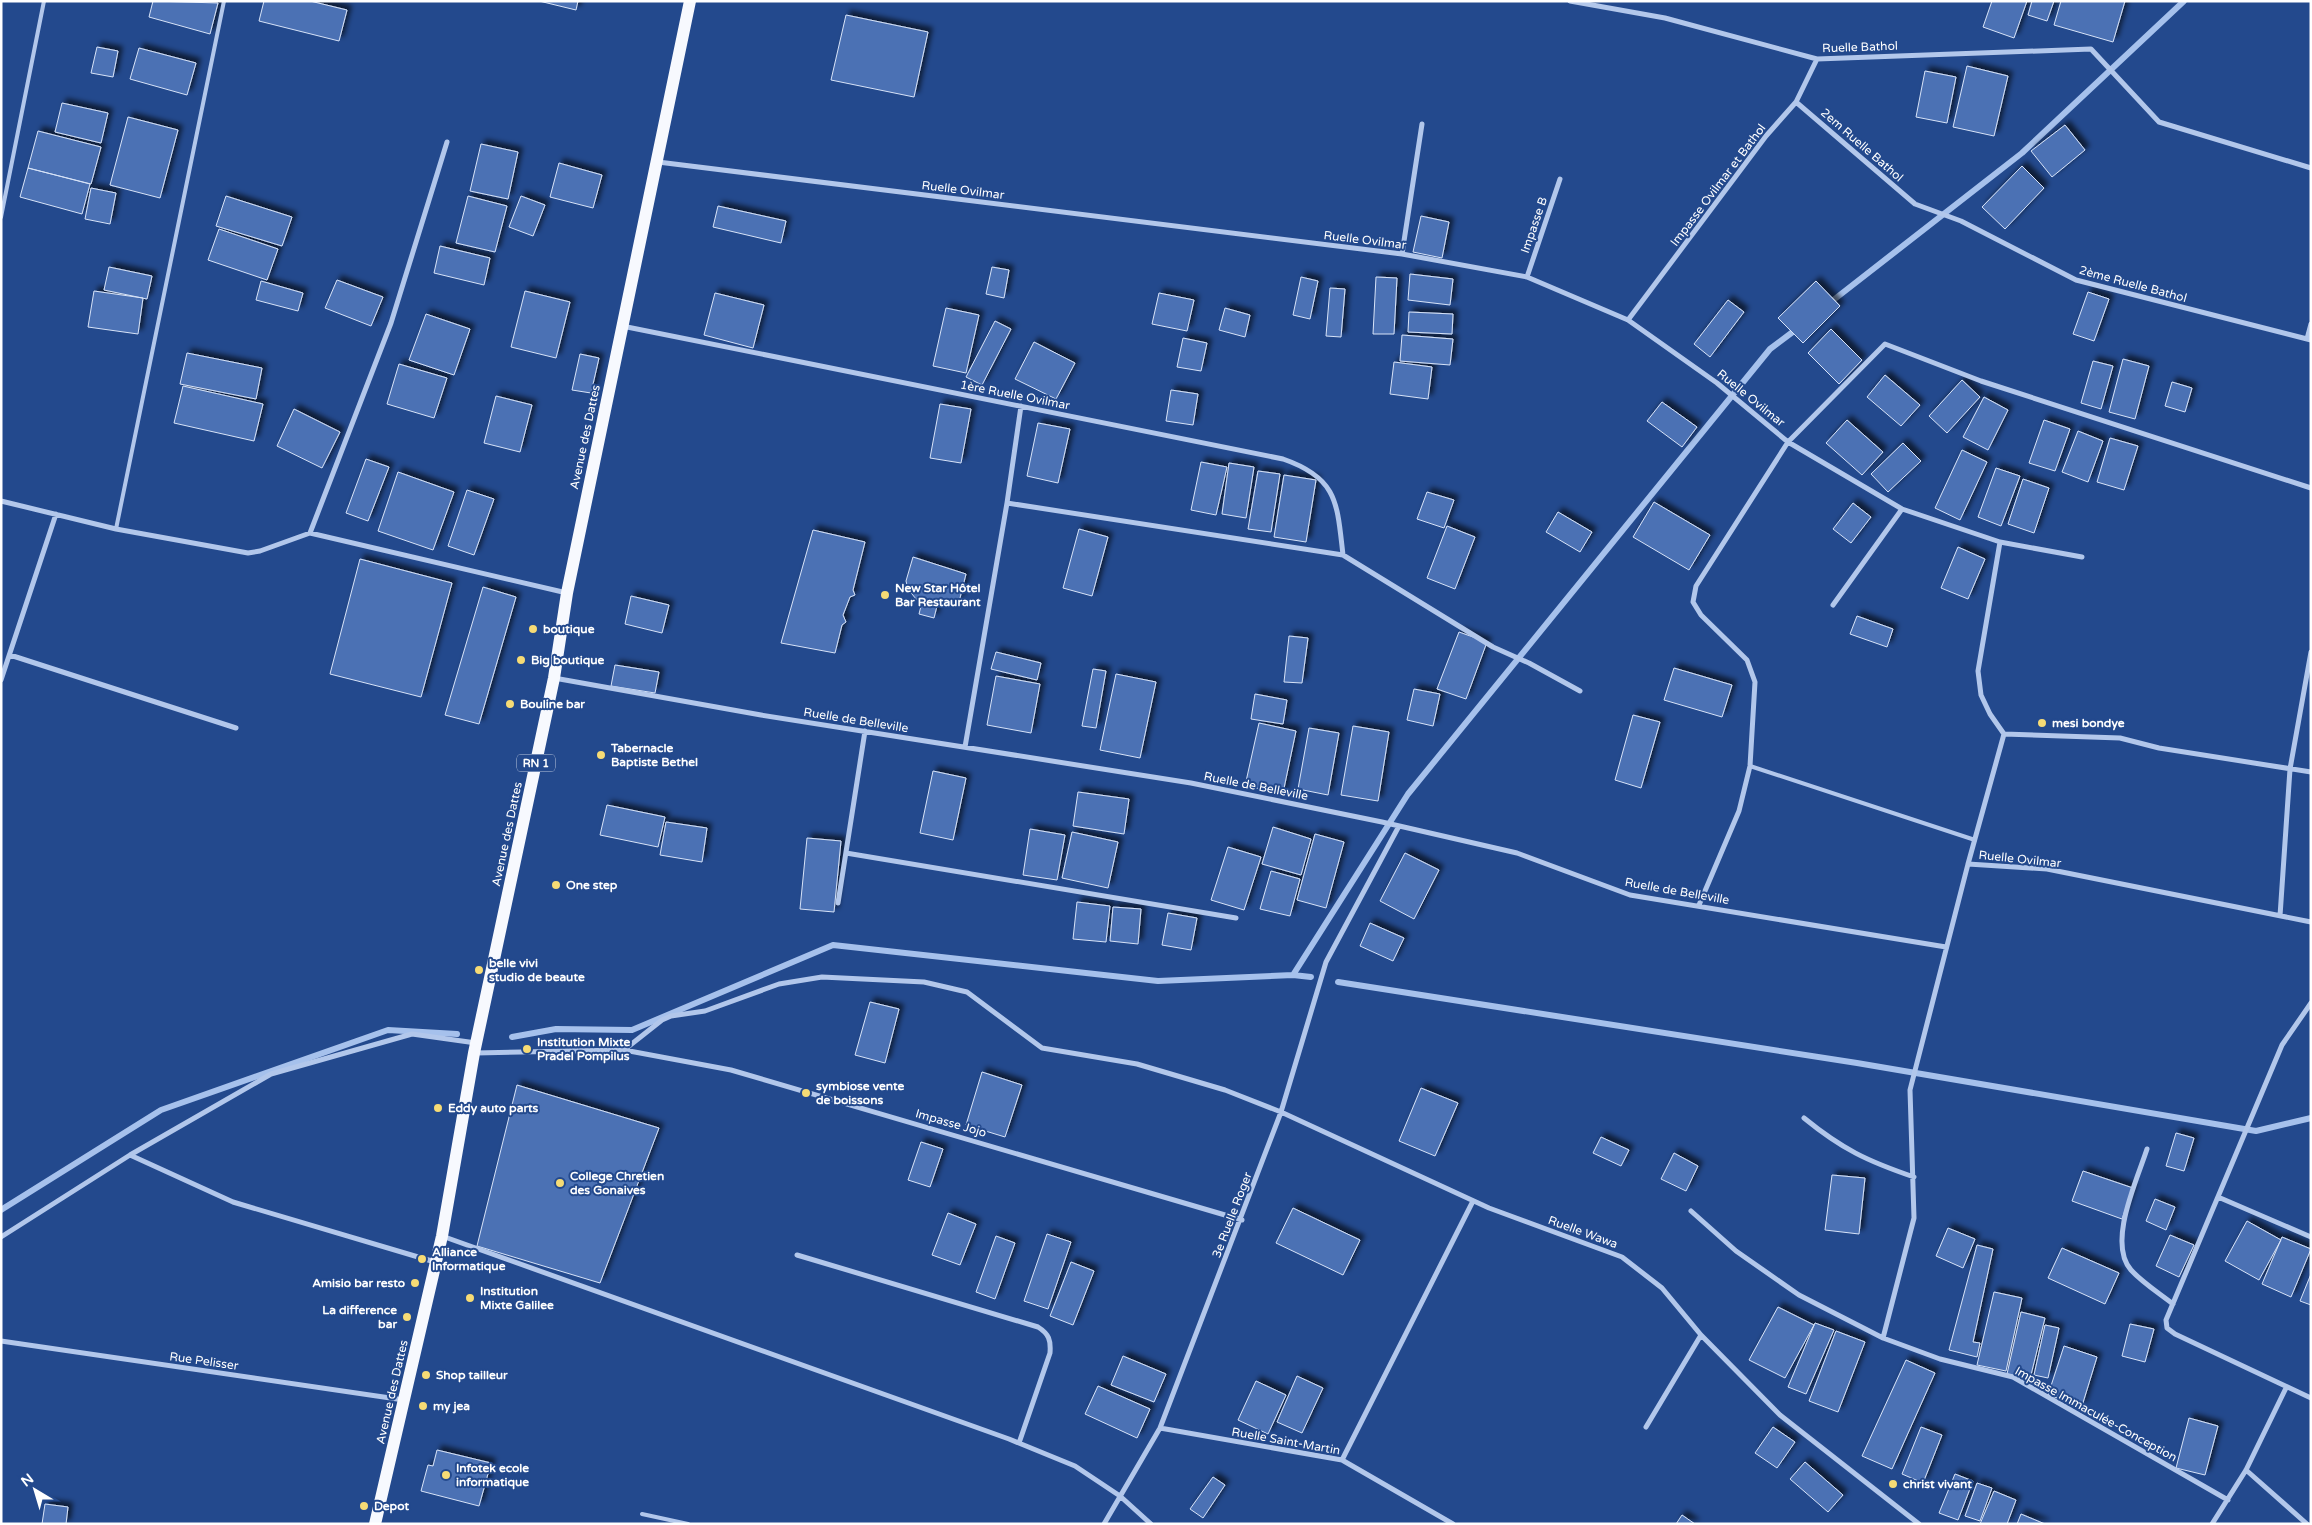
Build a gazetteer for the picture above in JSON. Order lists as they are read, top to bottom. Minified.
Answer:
{"streets":{"main road":["Avenue des Dattes","RN 1"],"street":["Ruelle Bathol","2em Ruelle Bathol","Impasse Ovilmar et Bathol","Ruelle Ovilmar","Impasse B","2ème Ruelle Bathol","1ère Ruelle Ovilmar","Ruelle de Belleville","Impasse Jojo","3e Ruelle Roger","Ruelle Wawa","Rue Pelisser","Impasse Immaculée-Conception","Ruelle Saint-Martin"]},"crossings":[["Ruelle Bathol","Impasse Ovilmar et Bathol"],["2em Ruelle Bathol","Impasse Ovilmar et Bathol"],["2em Ruelle Bathol","2ème Ruelle Bathol"],["Impasse Ovilmar et Bathol","Ruelle Ovilmar"],["Ruelle Ovilmar","Impasse B"],["Ruelle Ovilmar","Avenue des Dattes"],["1ère Ruelle Ovilmar","Avenue des Dattes"],["Avenue des Dattes","Ruelle de Belleville"],["Avenue des Dattes","Impasse Jojo"],["Avenue des Dattes","Rue Pelisser"],["Ruelle de Belleville","3e Ruelle Roger"],["Impasse Jojo","3e Ruelle Roger"],["Impasse Jojo","Ruelle Wawa"],["3e Ruelle Roger","Ruelle Wawa"],["3e Ruelle Roger","Ruelle Saint-Martin"]],"places":["New Star Hôtel Bar Restaurant","boutique","Big boutique","Bouline bar","mesi bondye","Tabernacle Baptiste Bethel","One step","belle vivi studio de beaute","Institution Mixte Pradel Pompilus","symbiose vente de boissons","Eddy auto parts","College Chretien des Gonaives","Alliance Informatique","Amisio bar resto","Institution Mixte Galilee","La difference bar","Shop tailleur","my jea","Infotek ecole informatique","christ vivant","Depot"],"north":"top left"}
